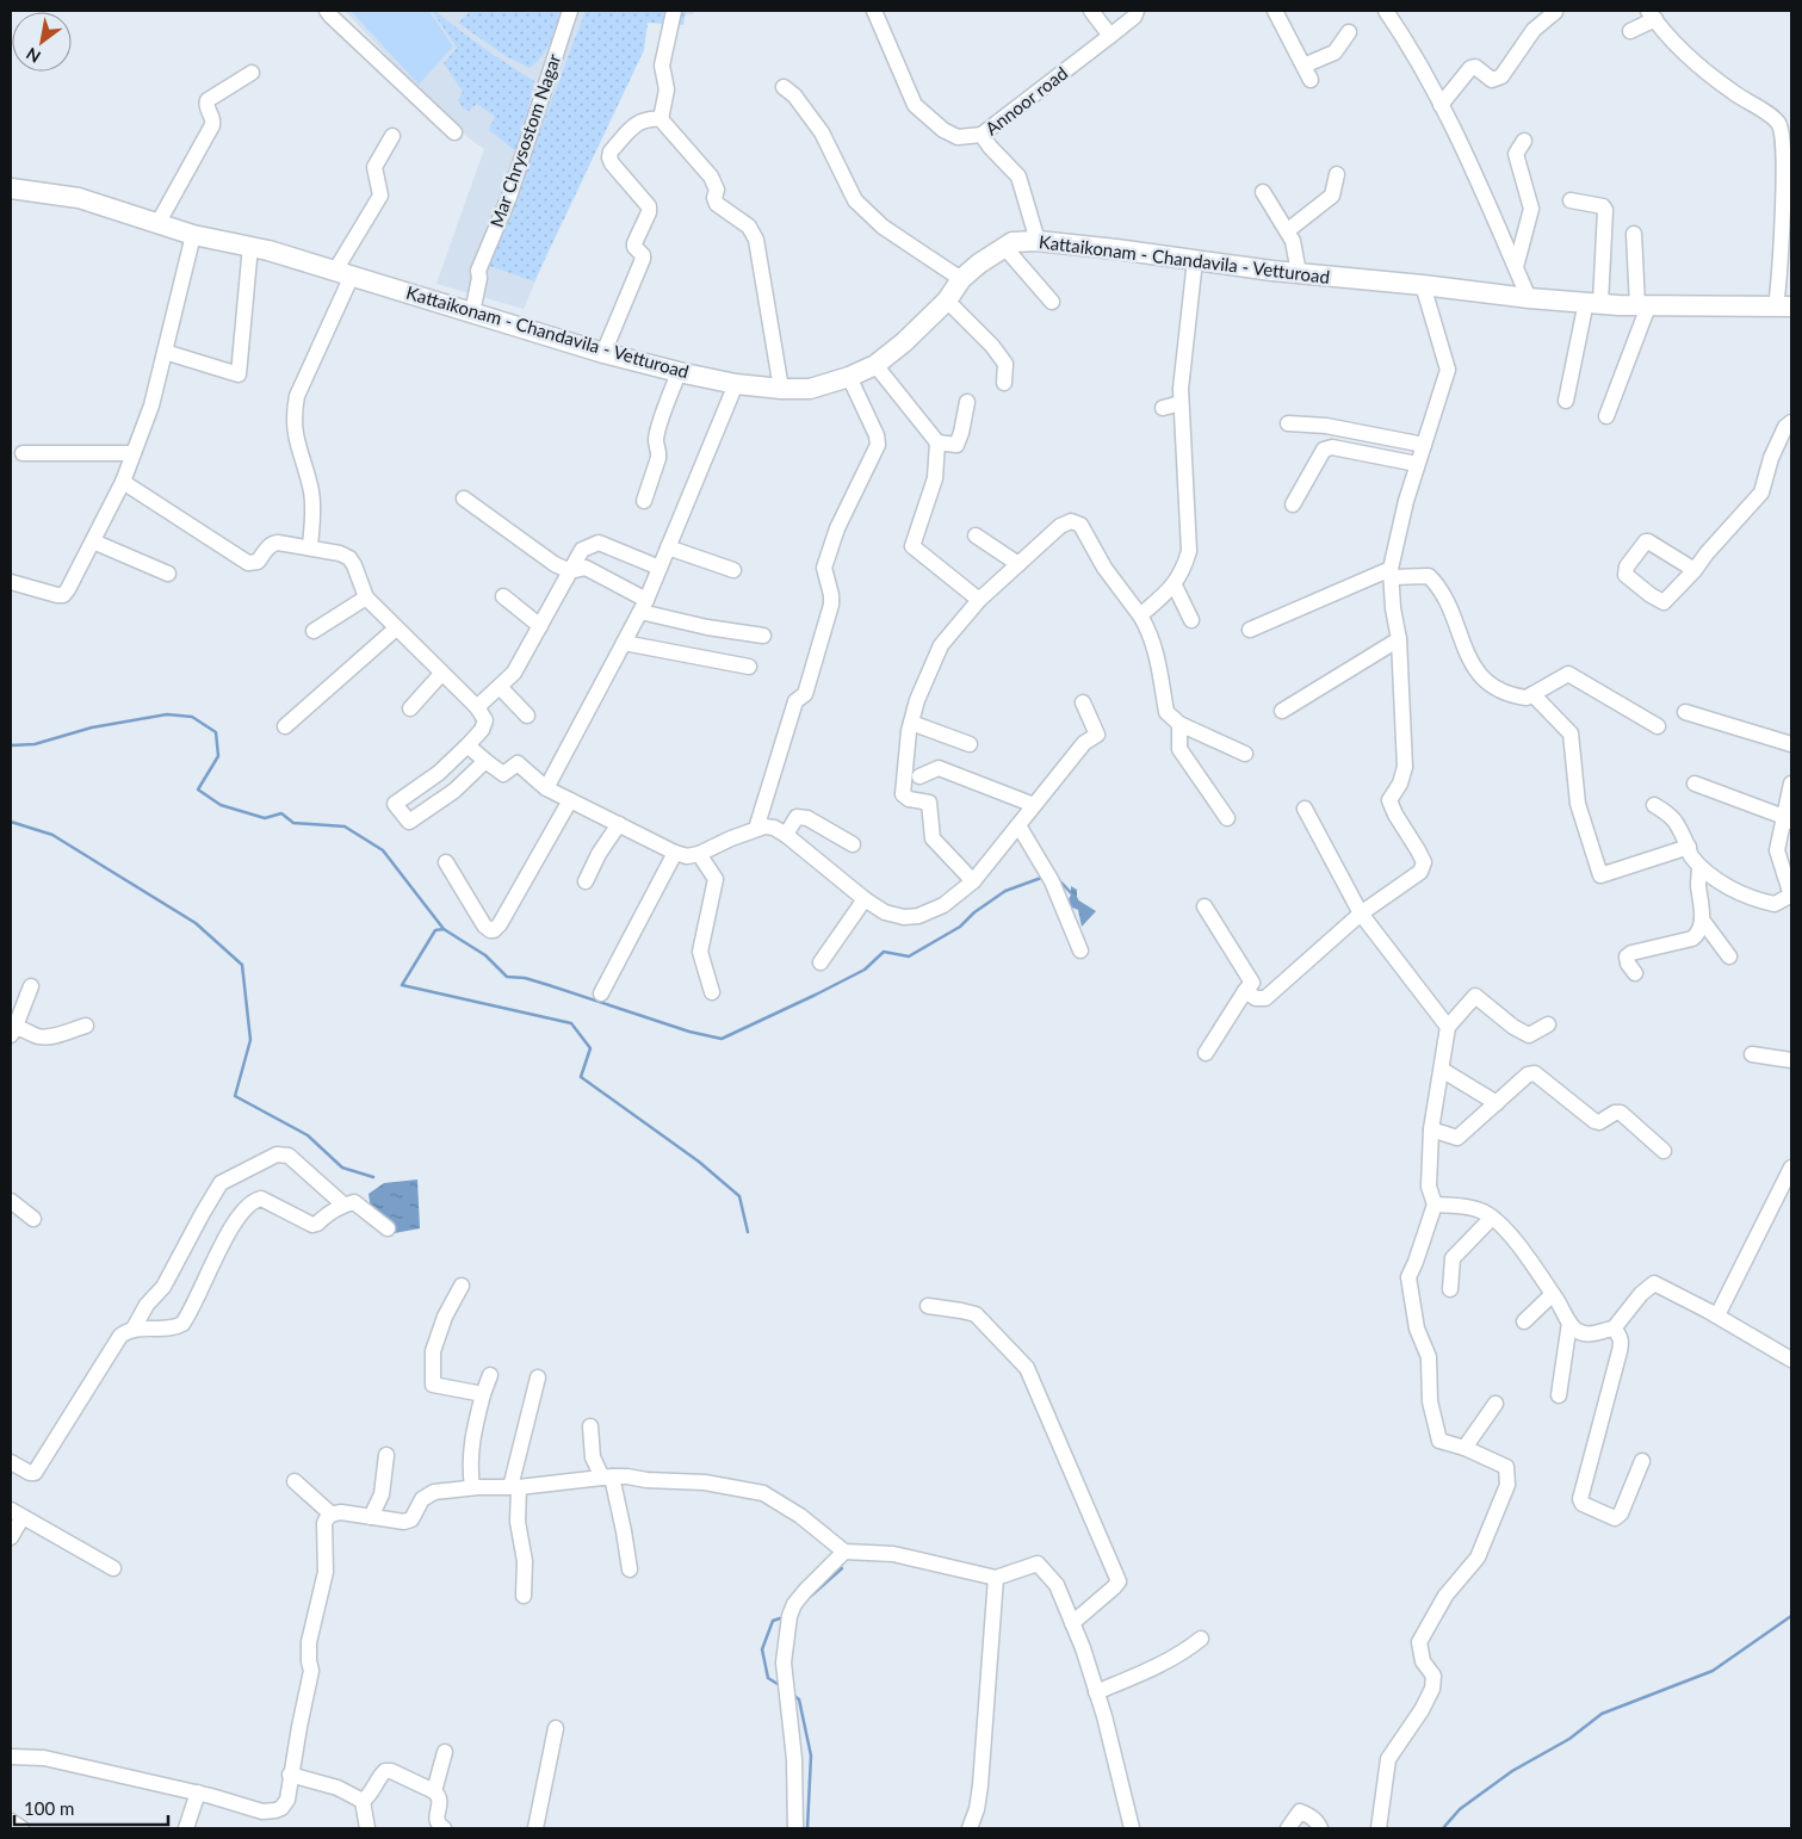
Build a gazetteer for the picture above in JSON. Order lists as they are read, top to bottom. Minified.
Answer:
{"streets":{"main road":["Kattaikonam - Chandavila - Vetturoad"],"street":["Annoor road","Mar Chrysostom Nagar"]},"crossings":[["Annoor road","Kattaikonam - Chandavila - Vetturoad"],["Mar Chrysostom Nagar","Kattaikonam - Chandavila - Vetturoad"]],"scale_bar":"100 m","north":"bottom left"}
